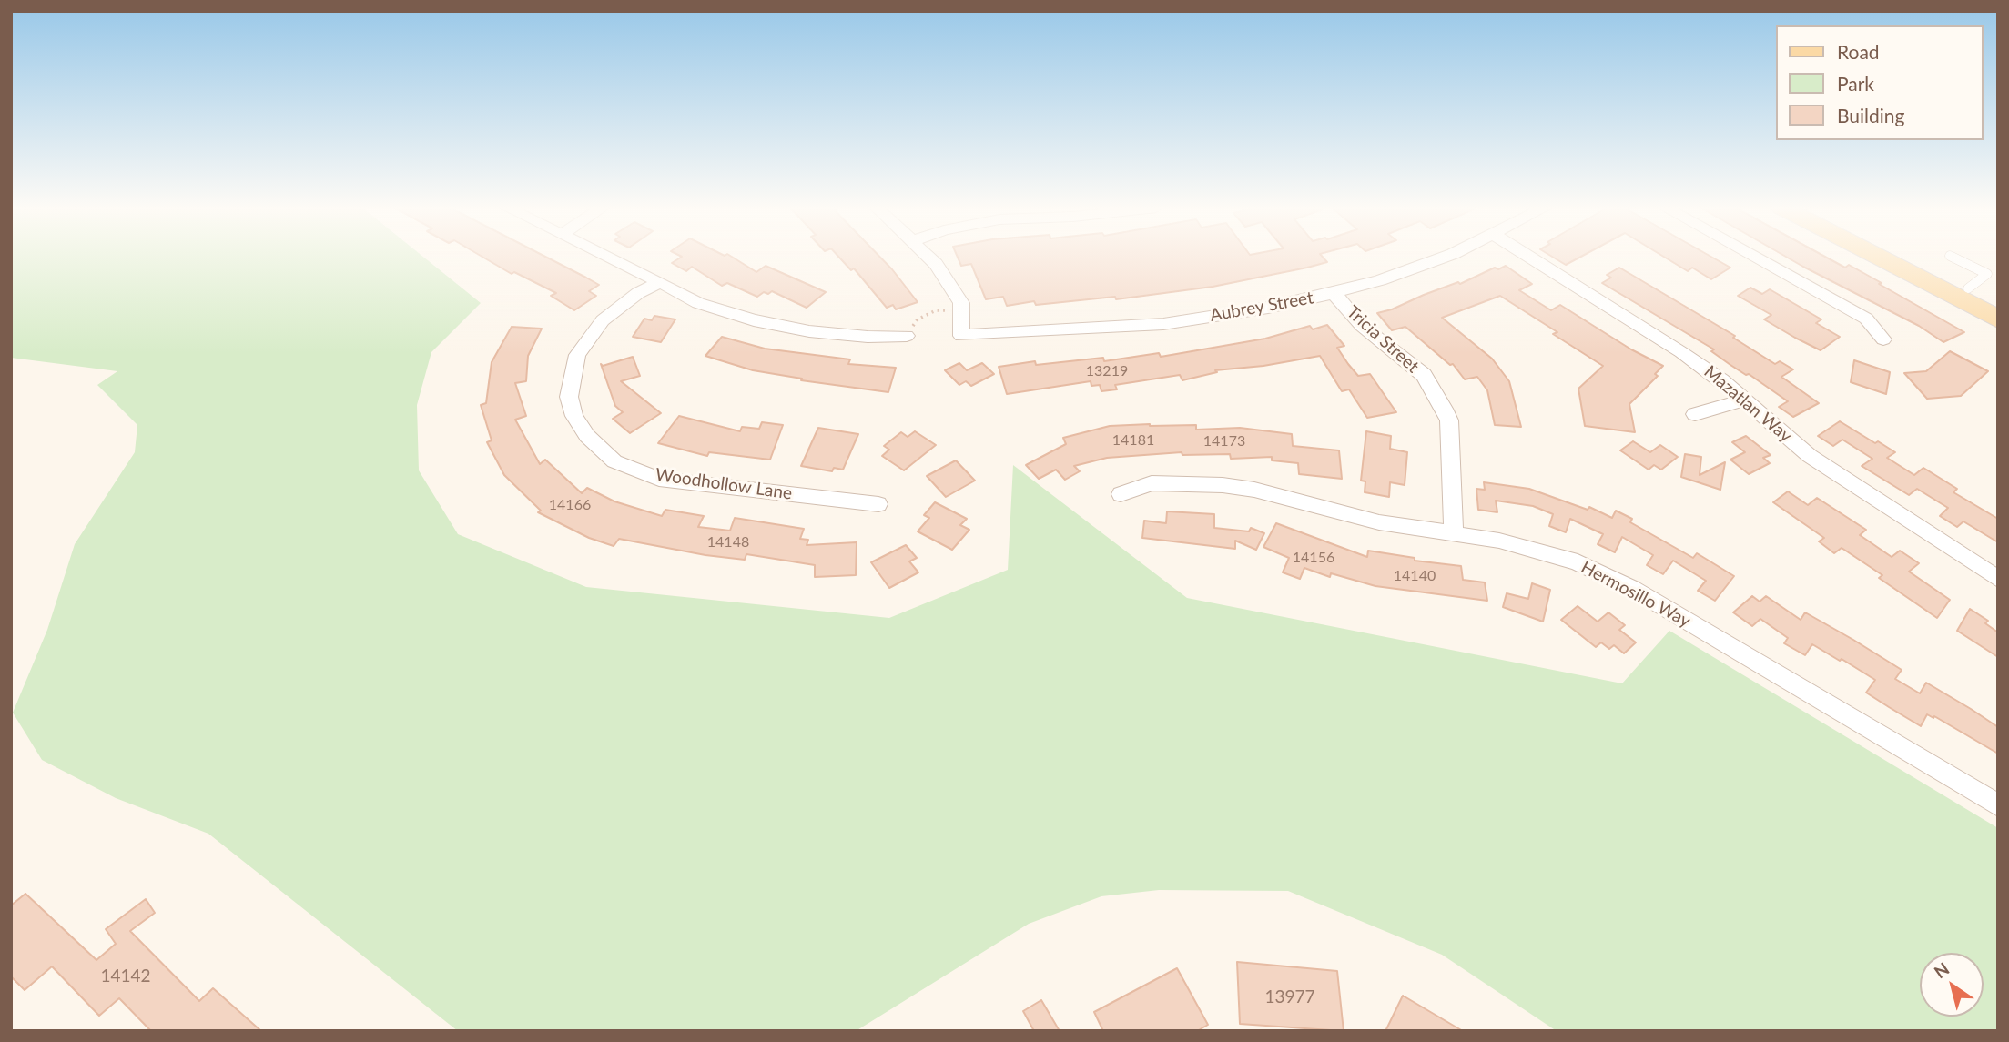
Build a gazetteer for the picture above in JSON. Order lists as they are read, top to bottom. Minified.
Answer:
{"streets":{"street":["Aubrey Street","Tricia Street","Mazatlan Way","Woodhollow Lane","Hermosillo Way"]},"crossings":[["Aubrey Street","Tricia Street"],["Tricia Street","Hermosillo Way"]],"house_numbers":["13219","14181","14173","14166","14148","14156","14140","14142","13977"],"legend":["Road","Park","Building"],"north":"top left"}
